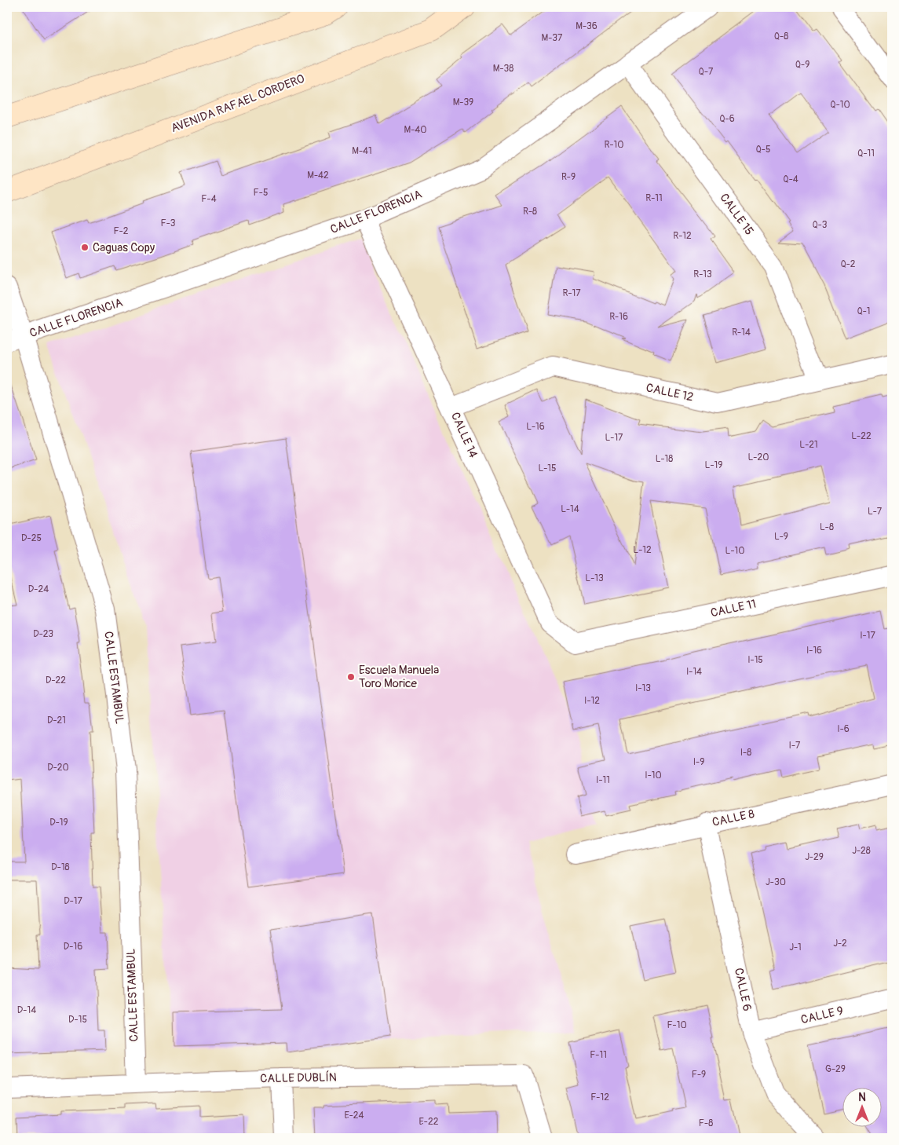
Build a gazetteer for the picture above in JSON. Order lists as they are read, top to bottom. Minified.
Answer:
{"streets":{"main road":["AVENIDA RAFAEL CORDERO"],"street":["CALLE FLORENCIA","CALLE 15","CALLE 12","CALLE 14","CALLE 11","CALLE ESTAMBUL","CALLE 8","CALLE 6","CALLE 9","CALLE DUBLÍN"]},"crossings":[["CALLE FLORENCIA","CALLE 15"],["CALLE FLORENCIA","CALLE 14"],["CALLE FLORENCIA","CALLE ESTAMBUL"],["CALLE 15","CALLE 12"],["CALLE 12","CALLE 14"],["CALLE 14","CALLE 11"],["CALLE ESTAMBUL","CALLE DUBLÍN"],["CALLE 8","CALLE 6"],["CALLE 6","CALLE 9"]],"places":["Caguas Copy","Escuela Manuela Toro Morice"],"house_numbers":["M-36","Q-8","M-37","Q-9","M-38","Q-7","M-39","Q-10","Q-6","M-40","R-10","Q-5","M-41","Q-11","M-42","R-9","Q-4","F-5","R-11","F-4","R-8","F-3","Q-3","F-2","R-12","Q-2","R-13","R-17","Q-1","R-16","R-14","L-16","L-22","L-17","L-21","L-20","L-18","L-19","L-15","L-14","L-7","L-8","L-9","D-25","L-12","L-10","L-13","D-24","D-23","I-17","I-16","I-15","I-14","D-22","I-13","I-12","D-21","I-6","I-7","I-8","I-9","D-20","I-10","I-11","D-19","J-28","J-29","D-18","J-30","D-17","J-2","D-16","J-1","D-14","D-15","F-10","F-11","G-29","F-9","F-12","E-24","E-22","F-8"],"north":"top"}
